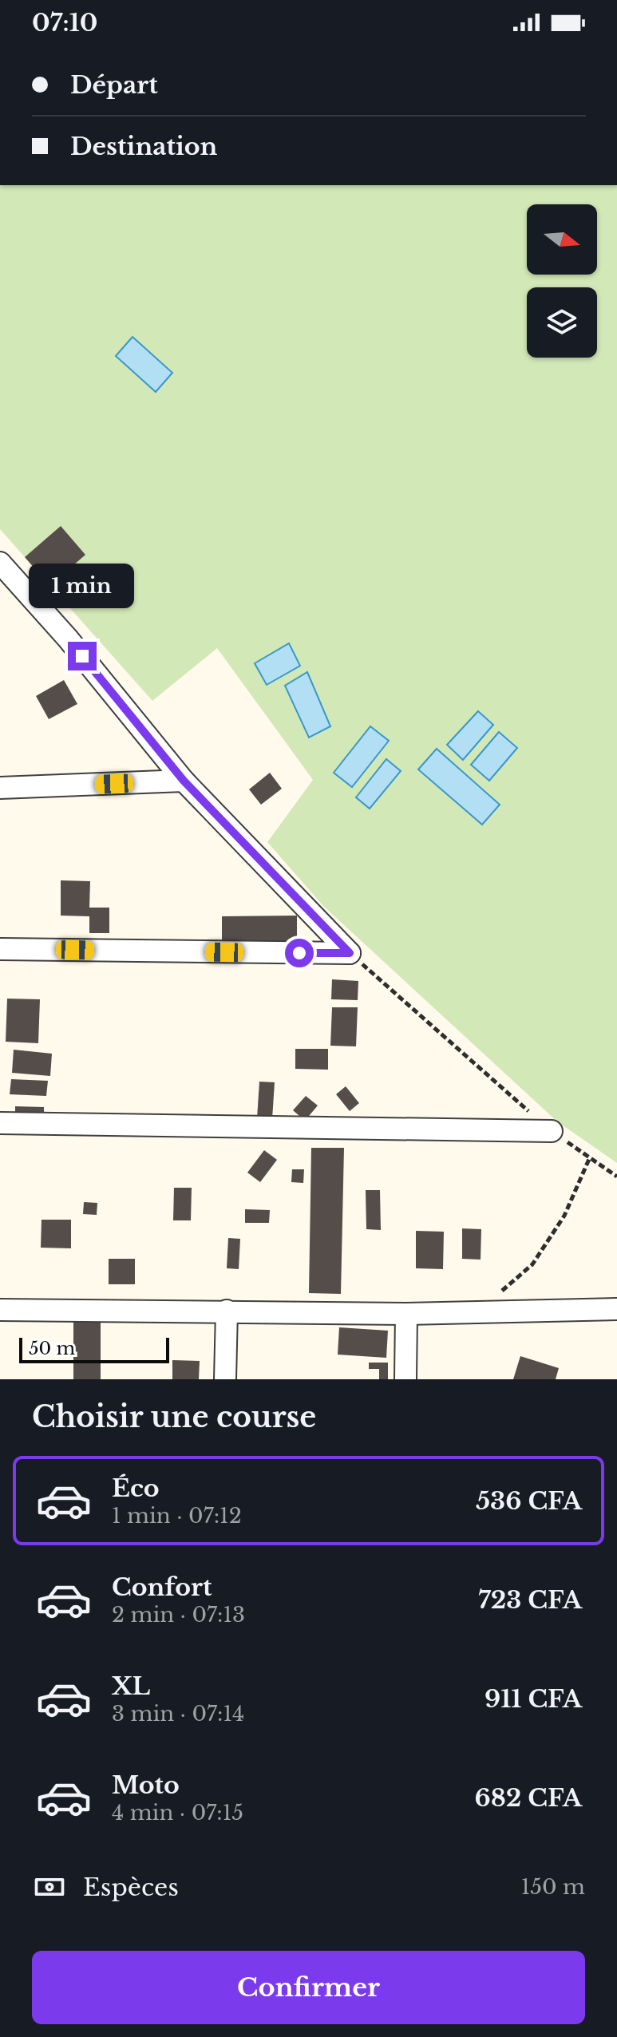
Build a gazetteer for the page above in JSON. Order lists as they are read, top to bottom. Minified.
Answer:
{"scale_bar":"50 m","north":"right","page":{"status":"07:10","banner":["Départ","Destination"],"bubble":"1 min","scale":"50 m","heading":"Choisir une course","list":[{"name":"Éco","note":"1 min · 07:12","value":"536 CFA"},{"name":"Confort","note":"2 min · 07:13","value":"723 CFA"},{"name":"XL","note":"3 min · 07:14","value":"911 CFA"},{"name":"Moto","note":"4 min · 07:15","value":"682 CFA"}],"pay":["Espèces","150 m"],"buttons":"Confirmer"}}
